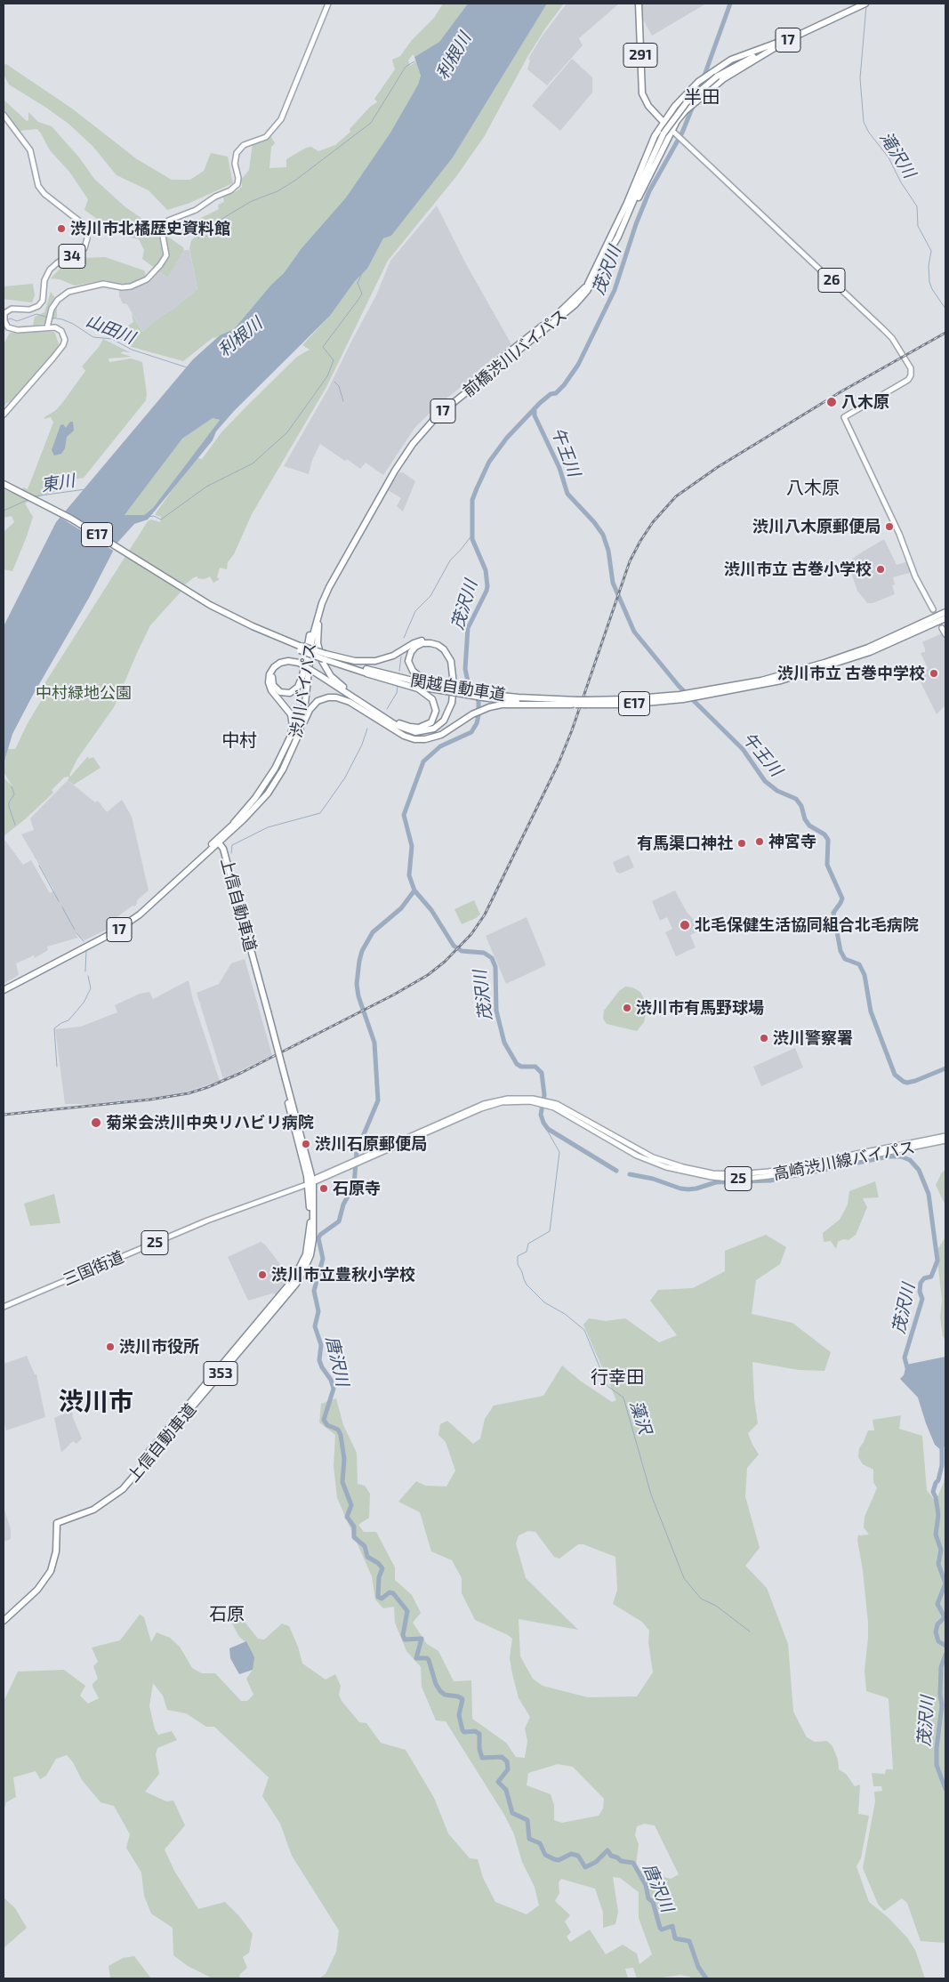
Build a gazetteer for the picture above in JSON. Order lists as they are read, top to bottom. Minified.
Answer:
{"streets":{"highway":["17","291","前橋渋川バイパス","E17","関越自動車道","渋川バイパス","上信自動車道","353"],"main road":["34","26","高崎渋川線バイパス","25","三国街道"]},"crossings":[["17","291"],["17","26"],["17","前橋渋川バイパス"],["291","26"],["前橋渋川バイパス","渋川バイパス"],["渋川バイパス","上信自動車道"],["上信自動車道","高崎渋川線バイパス"],["上信自動車道","三国街道"],["高崎渋川線バイパス","三国街道"]],"districts":["半田","八木原","中村","行幸田","渋川市","石原"],"water":["利根川","滝沢川","茂沢川","山田川","午王川","東川","唐沢川","藻沢"],"parks":["中村緑地公園"],"places":["渋川市北橘歴史資料館","八木原","渋川八木原郵便局","渋川市立 古巻小学校","渋川市立 古巻中学校","神宮寺","有馬渠口神社","北毛保健生活協同組合北毛病院","渋川市有馬野球場","渋川警察署","菊栄会渋川中央リハビリ病院","渋川石原郵便局","石原寺","渋川市立豊秋小学校","渋川市役所"]}
